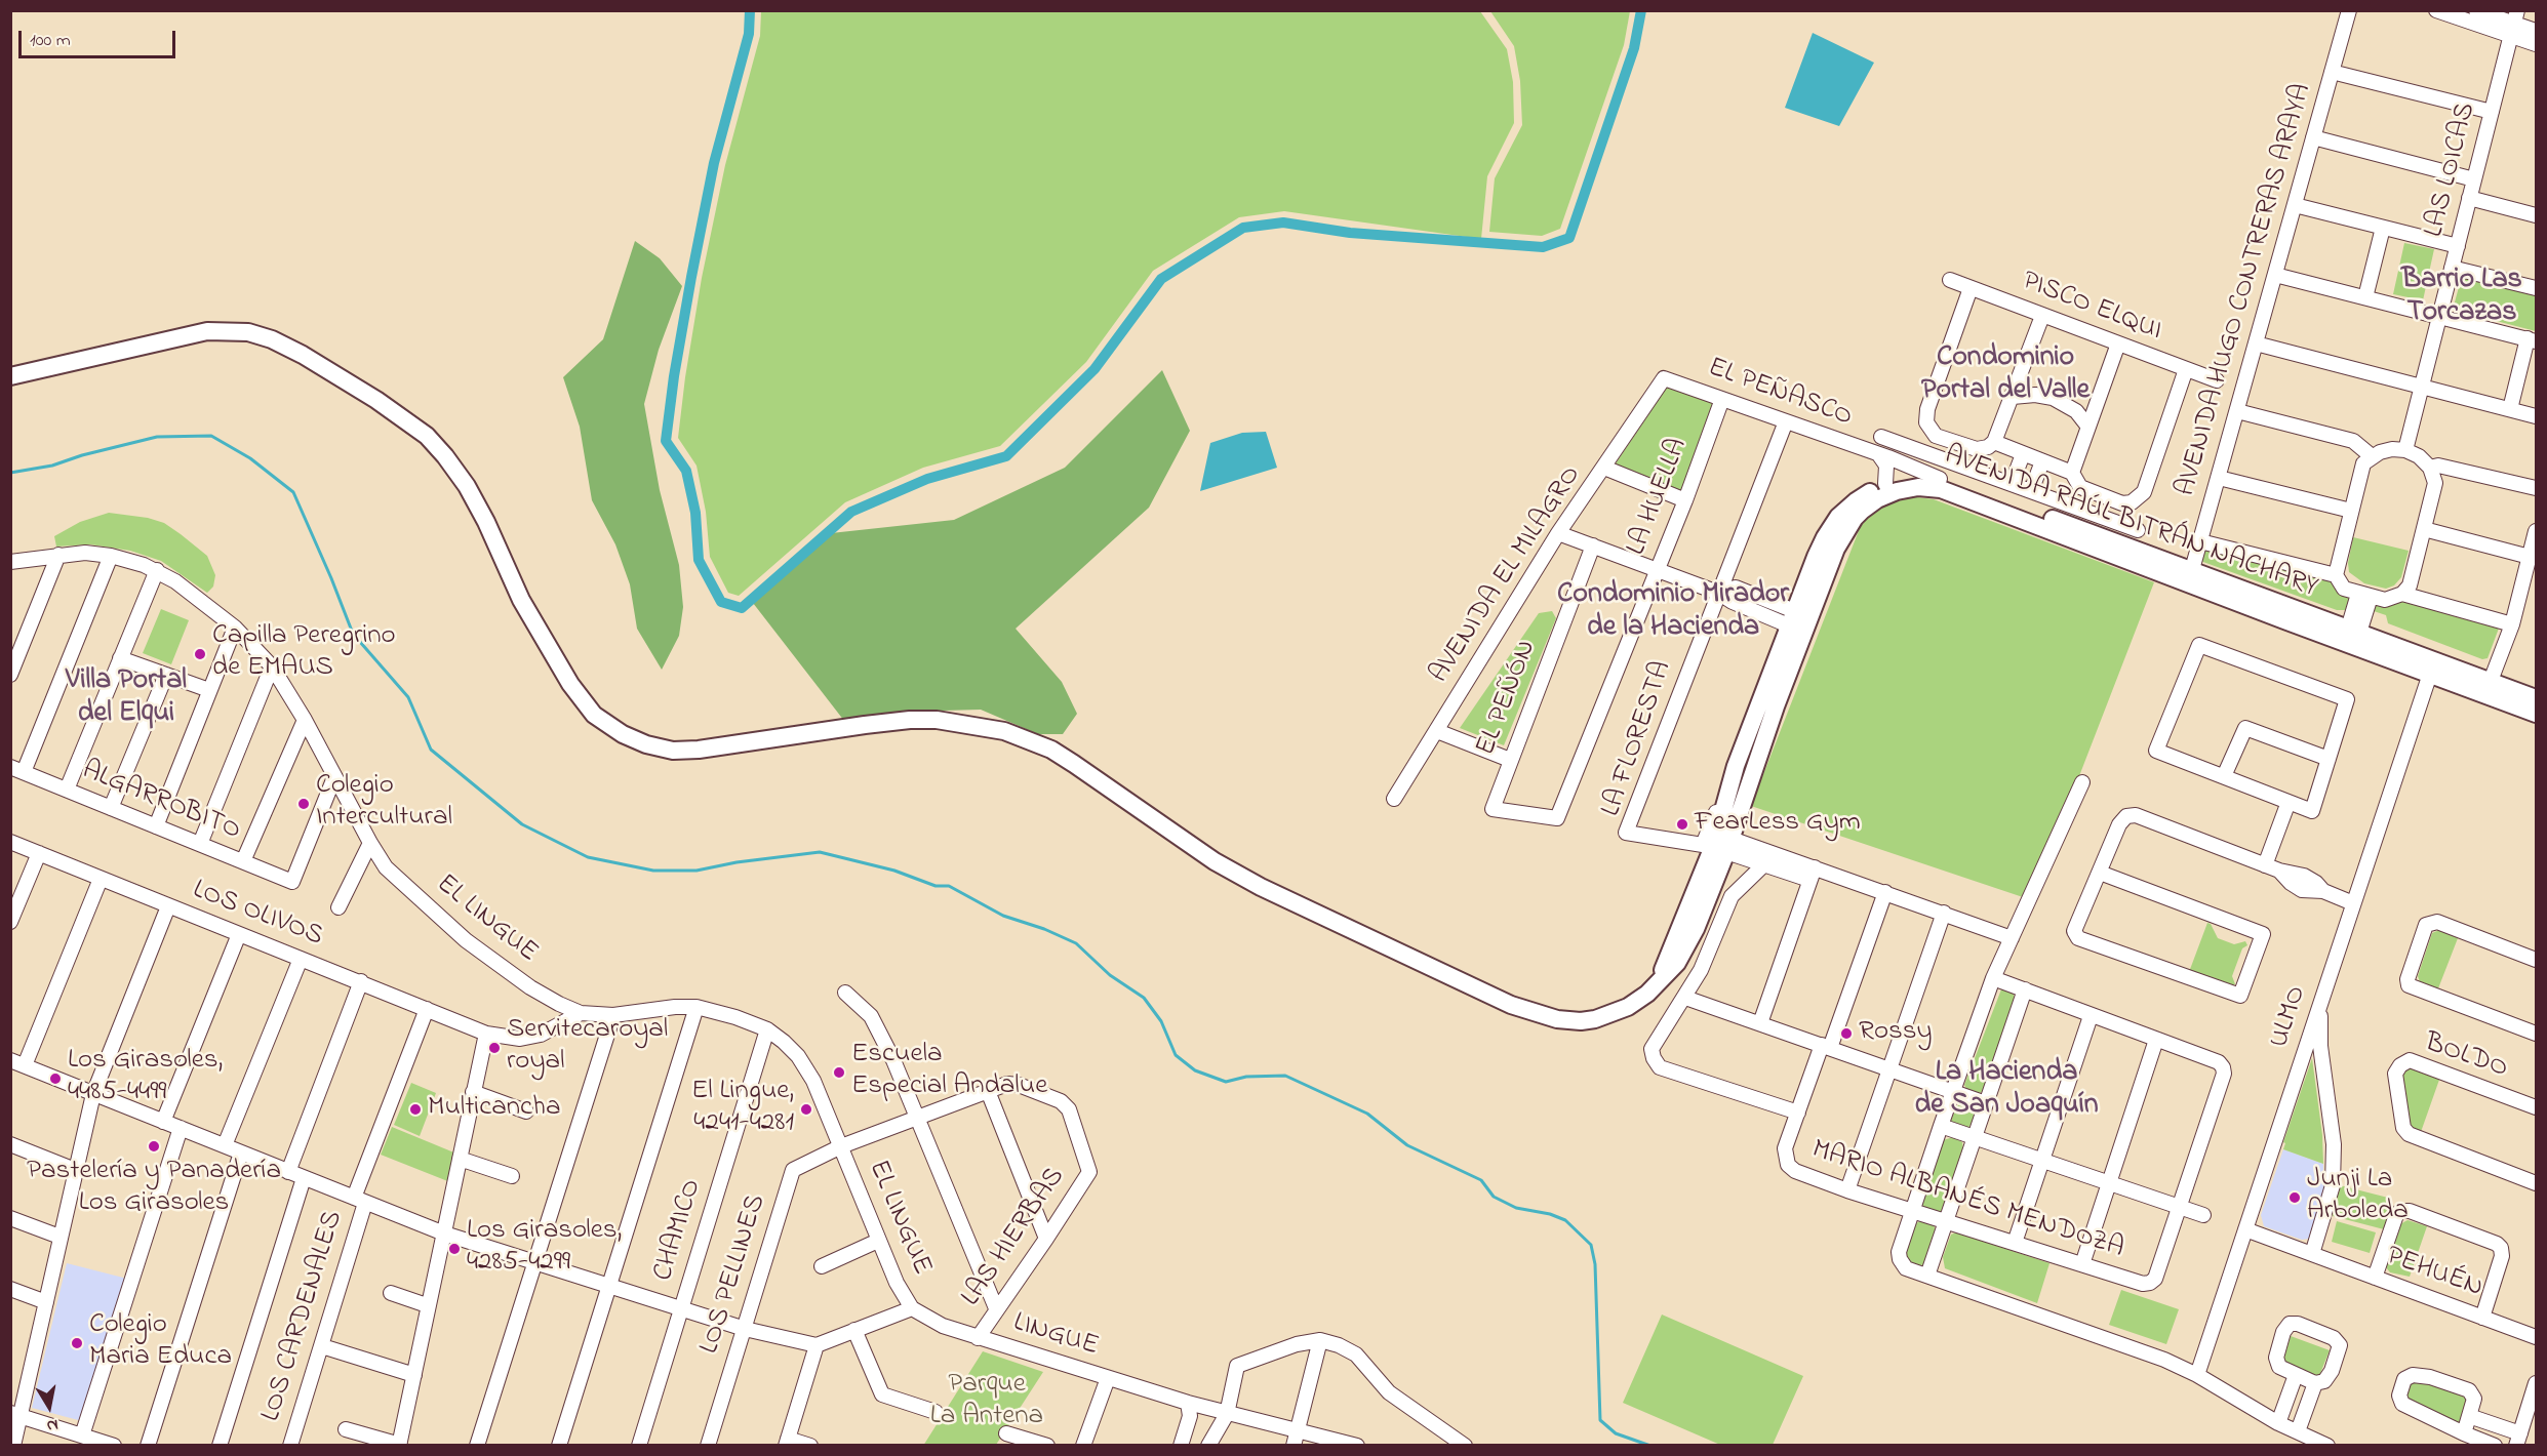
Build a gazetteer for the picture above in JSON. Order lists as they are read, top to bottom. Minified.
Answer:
{"streets":{"main road":["AVENIDA RAÚL BITRÁN NACHARY"],"street":["LAS LOICAS","AVENIDA HUGO CONTRERAS ARAYA","PISCO ELQUI","EL PEÑASCO","LA HUELLA","AVENIDA EL MILAGRO","EL PEÑÓN","LA FLORESTA","ALGARROBITO","LOS OLIVOS","EL LINGUE","ULMO","BOLDO","MARIO ALBANÉS MENDOZA","CHAMICO","LAS HIERBAS","PEHUÉN","LOS PELLINES","LOS CARDENALES","LINGUE"]},"crossings":[["AVENIDA HUGO CONTRERAS ARAYA","AVENIDA RAÚL BITRÁN NACHARY"],["EL PEÑASCO","LA HUELLA"],["EL PEÑASCO","AVENIDA RAÚL BITRÁN NACHARY"],["EL PEÑASCO","AVENIDA EL MILAGRO"],["EL PEÑASCO","LA FLORESTA"],["LA HUELLA","EL PEÑÓN"],["AVENIDA RAÚL BITRÁN NACHARY","LA FLORESTA"],["AVENIDA RAÚL BITRÁN NACHARY","ULMO"],["ALGARROBITO","EL LINGUE"],["LOS OLIVOS","EL LINGUE"],["LOS OLIVOS","LOS CARDENALES"],["EL LINGUE","CHAMICO"],["EL LINGUE","LOS PELLINES"],["EL LINGUE","LINGUE"],["ULMO","PEHUÉN"],["LAS HIERBAS","LOS PELLINES"],["LAS HIERBAS","LINGUE"]],"districts":["Barrio Las Torcazas","Condominio Portal del Valle","Condominio Mirador de la Hacienda","Villa Portal del Elqui","La Hacienda de San Joaquín"],"parks":["Parque La Antena"],"places":["Capilla Peregrino de EMAUS","Colegio Intercultural","FearLess Gym","Rossy","Servitecaroyal royal","Escuela Especial Andalue","Los Girasoles, 4485-4499","Multicancha","El Lingue, 4241-4281","Pastelería y Panadería Los Girasoles","Junji La Arboleda","Los Girasoles, 4285-4299","Colegio Maria Educa"],"scale_bar":"100 m","north":"bottom"}
